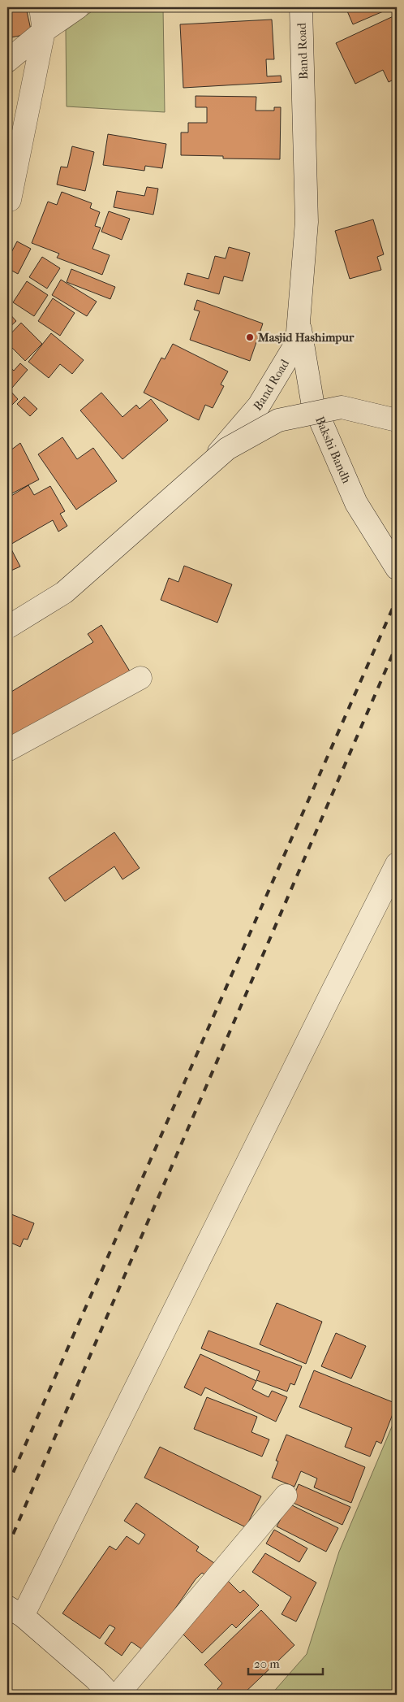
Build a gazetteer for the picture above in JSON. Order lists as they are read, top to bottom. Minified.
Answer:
{"streets":{"street":["Band Road","Bakshi Bandh"]},"crossings":[["Band Road","Bakshi Bandh"]],"places":["Masjid Hashimpur"],"scale_bar":"20 m"}
